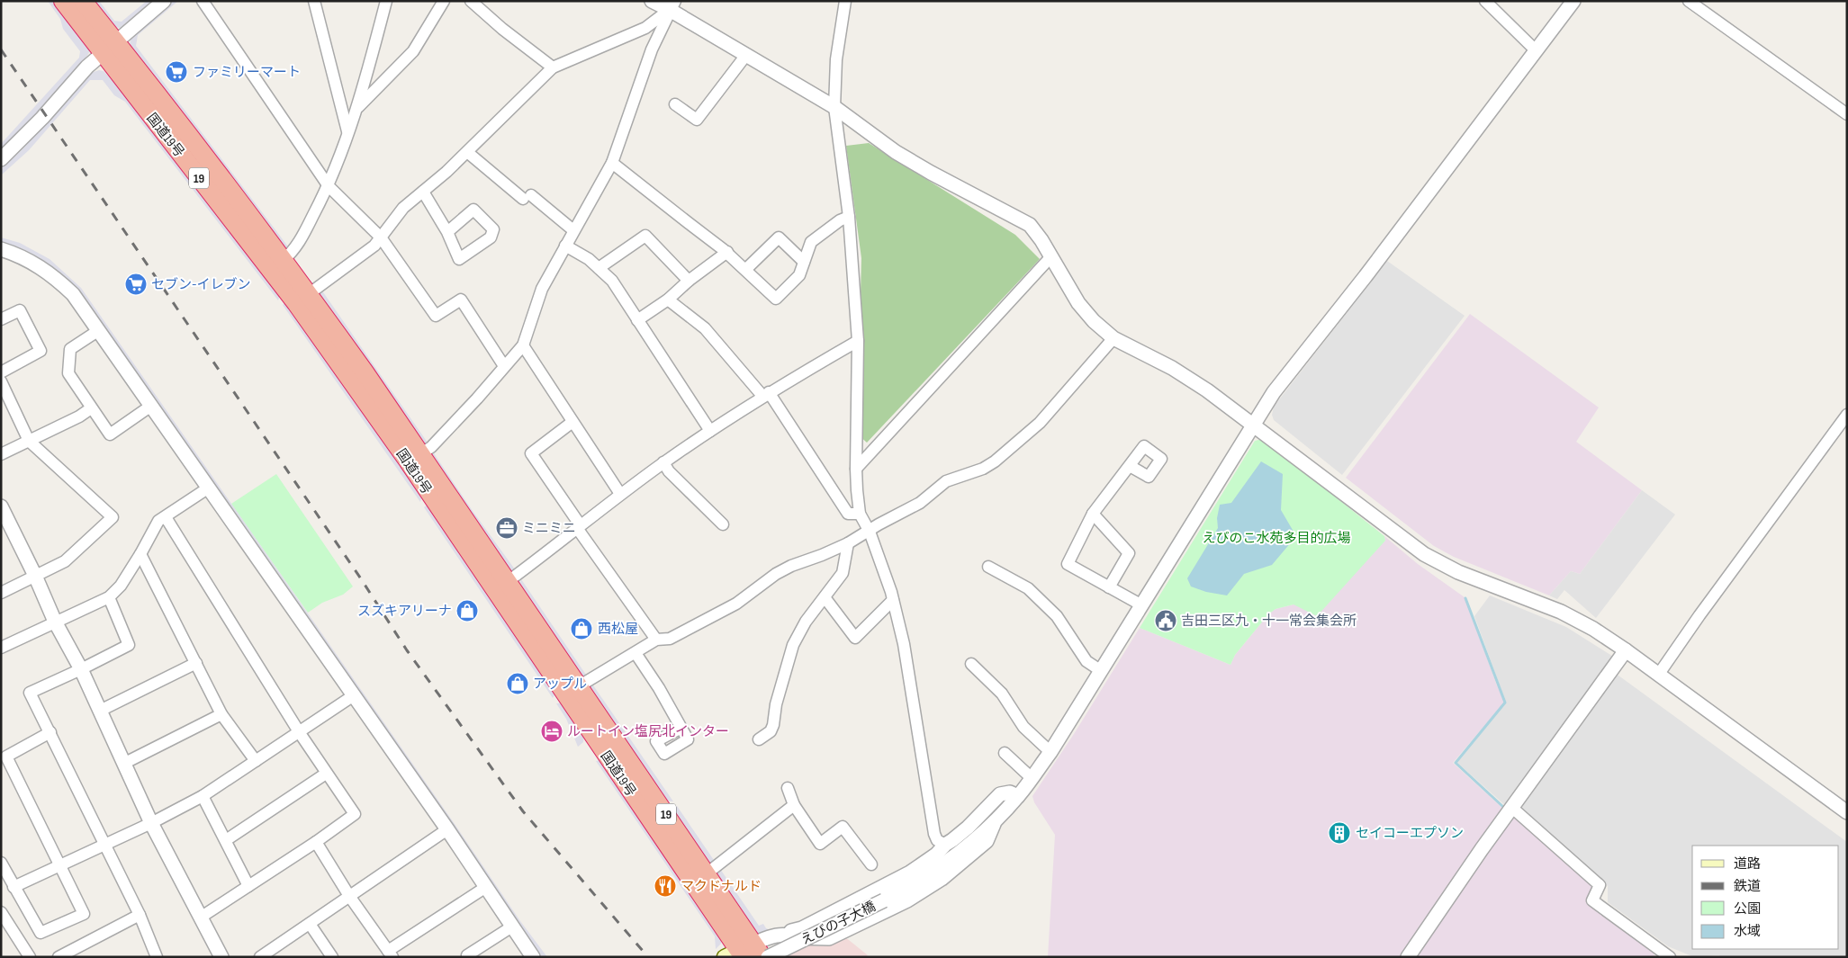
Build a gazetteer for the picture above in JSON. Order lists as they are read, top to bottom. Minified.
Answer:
{"streets":{"highway":["国道19号","19"],"street":["えびの子大橋"]},"parks":["えびのこ水苑多目的広場"],"places":{"supermarket":["ファミリーマート","セブン-イレブン"],"office":["ミニミニ"],"shop":["スズキアリーナ","西松屋","アップル"],"public building":["吉田三区九・十一常会集会所"],"hotel":["ルートイン塩尻北インター"],"building":["セイコーエプソン"],"restaurant":["マクドナルド"]},"legend":["道路","鉄道","公園","水域"]}
